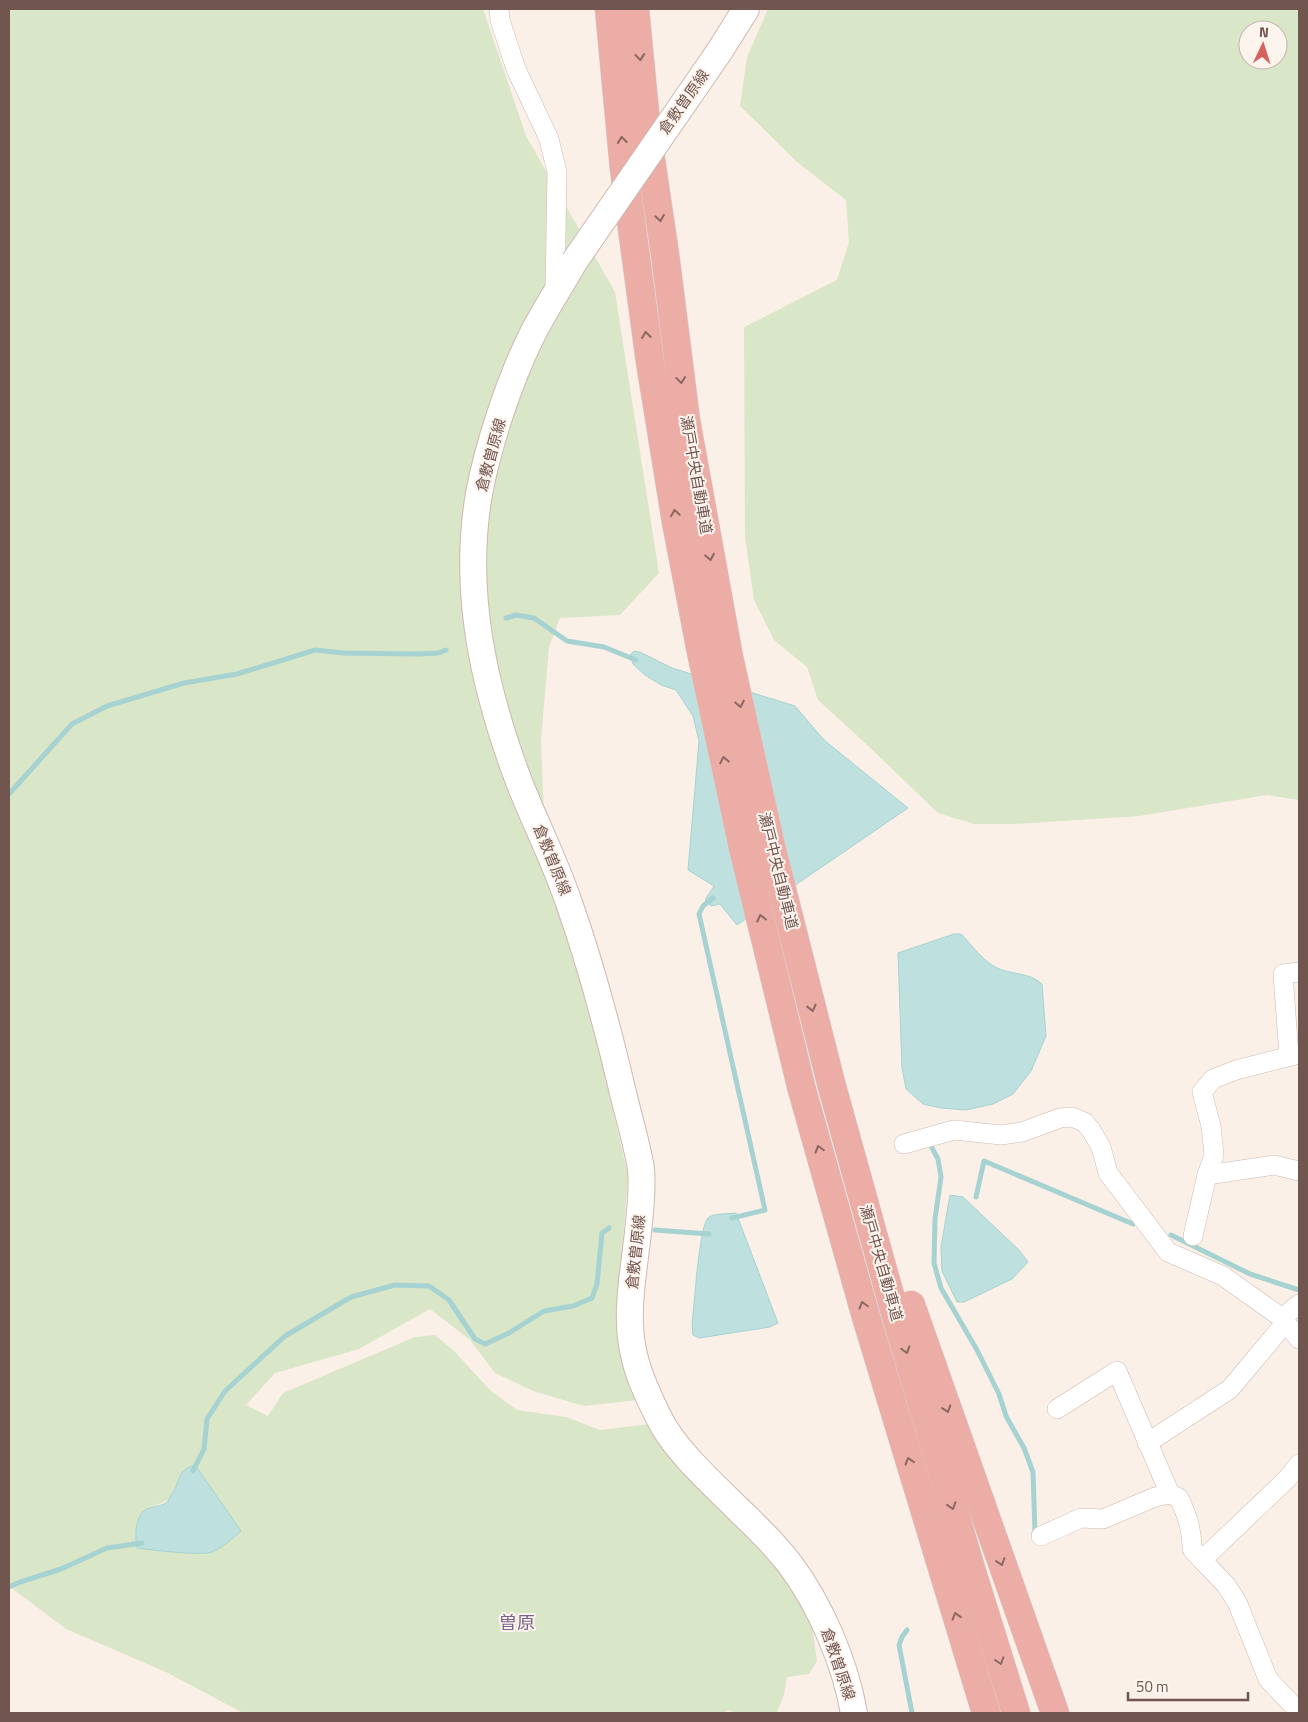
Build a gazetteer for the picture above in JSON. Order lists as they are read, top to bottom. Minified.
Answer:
{"streets":{"highway":["瀬戸中央自動車道"],"street":["倉敷曽原線"]},"districts":["曽原"],"scale_bar":"50 m","north":"top"}
